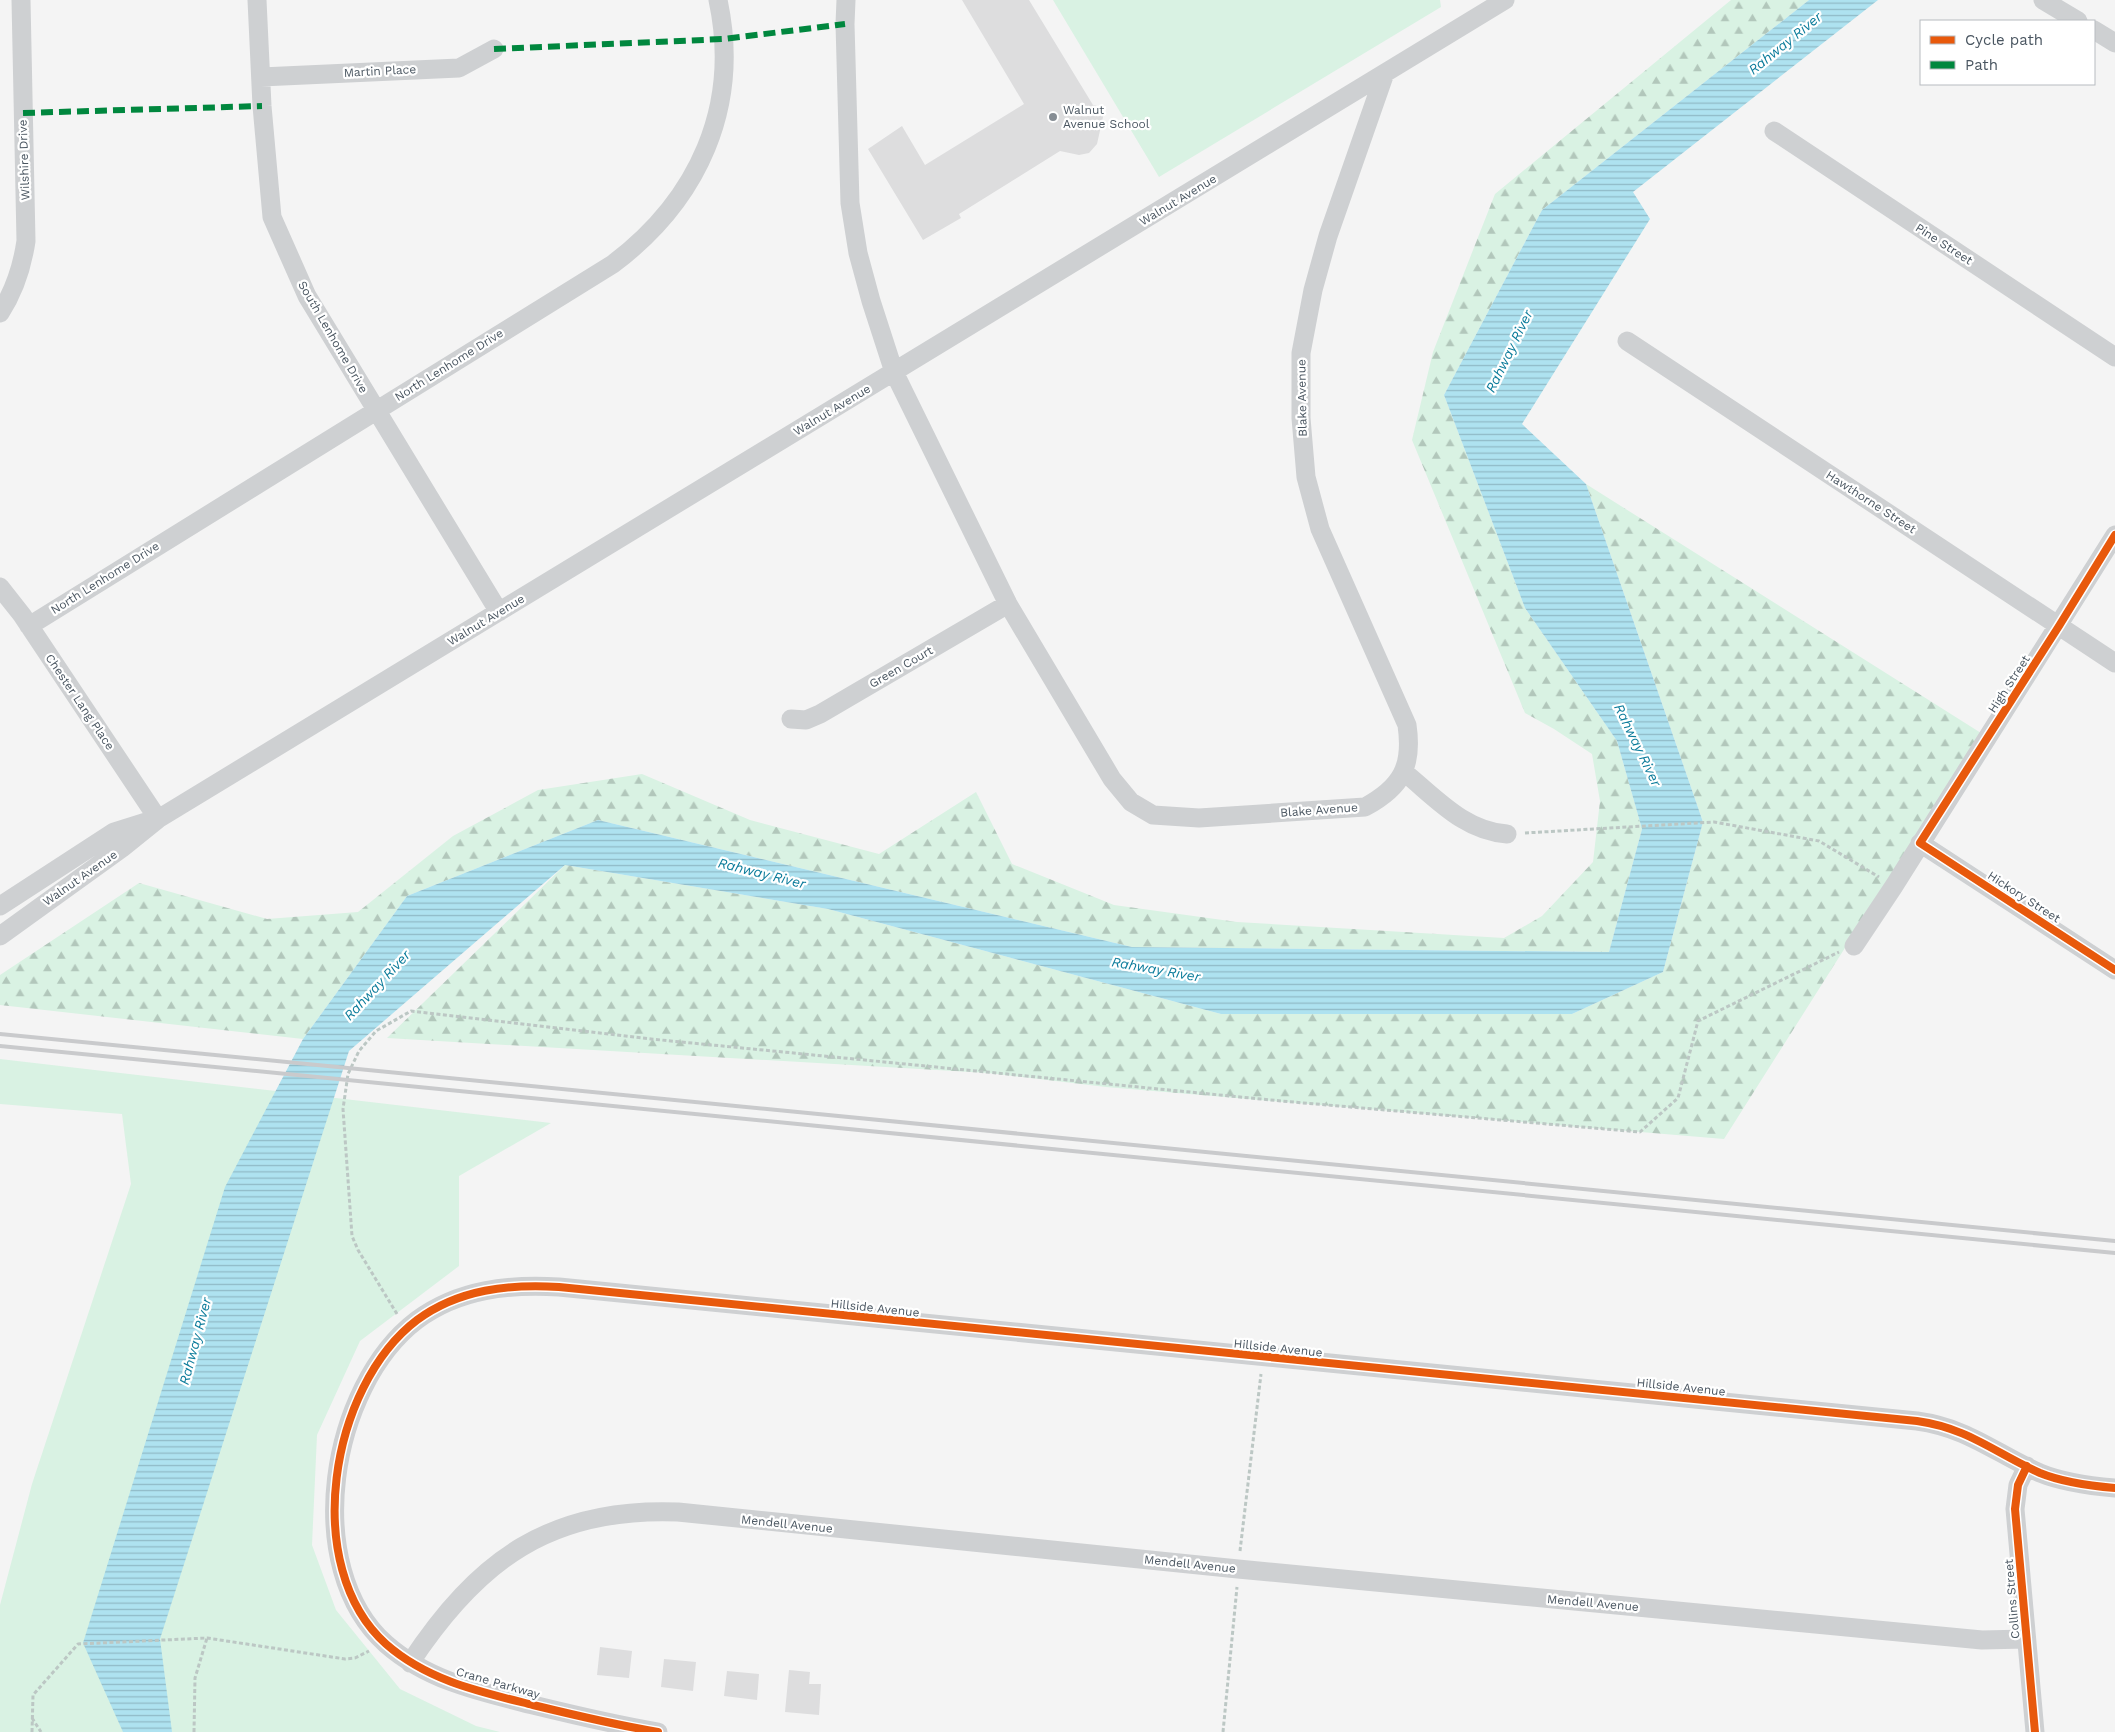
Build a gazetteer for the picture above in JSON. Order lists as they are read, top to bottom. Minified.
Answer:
{"streets":{"street":["Martin Place","Wilshire Drive","Walnut Avenue","Pine Street","South Lenhome Drive","North Lenhome Drive","Blake Avenue","Hawthorne Street","Green Court","High Street","Chester Lang Place","Hickory Street","Hillside Avenue","Mendell Avenue","Collins Street","Crane Parkway"]},"crossings":[["Martin Place","South Lenhome Drive"],["Walnut Avenue","South Lenhome Drive"],["Walnut Avenue","Blake Avenue"],["Walnut Avenue","Chester Lang Place"],["South Lenhome Drive","North Lenhome Drive"],["North Lenhome Drive","Chester Lang Place"],["Blake Avenue","Green Court"],["Hawthorne Street","High Street"],["High Street","Hickory Street"],["Hillside Avenue","Collins Street"],["Hillside Avenue","Crane Parkway"],["Mendell Avenue","Collins Street"],["Mendell Avenue","Crane Parkway"]],"water":["Rahway River"],"places":["Walnut Avenue School"],"legend":["Cycle path","Path"]}
